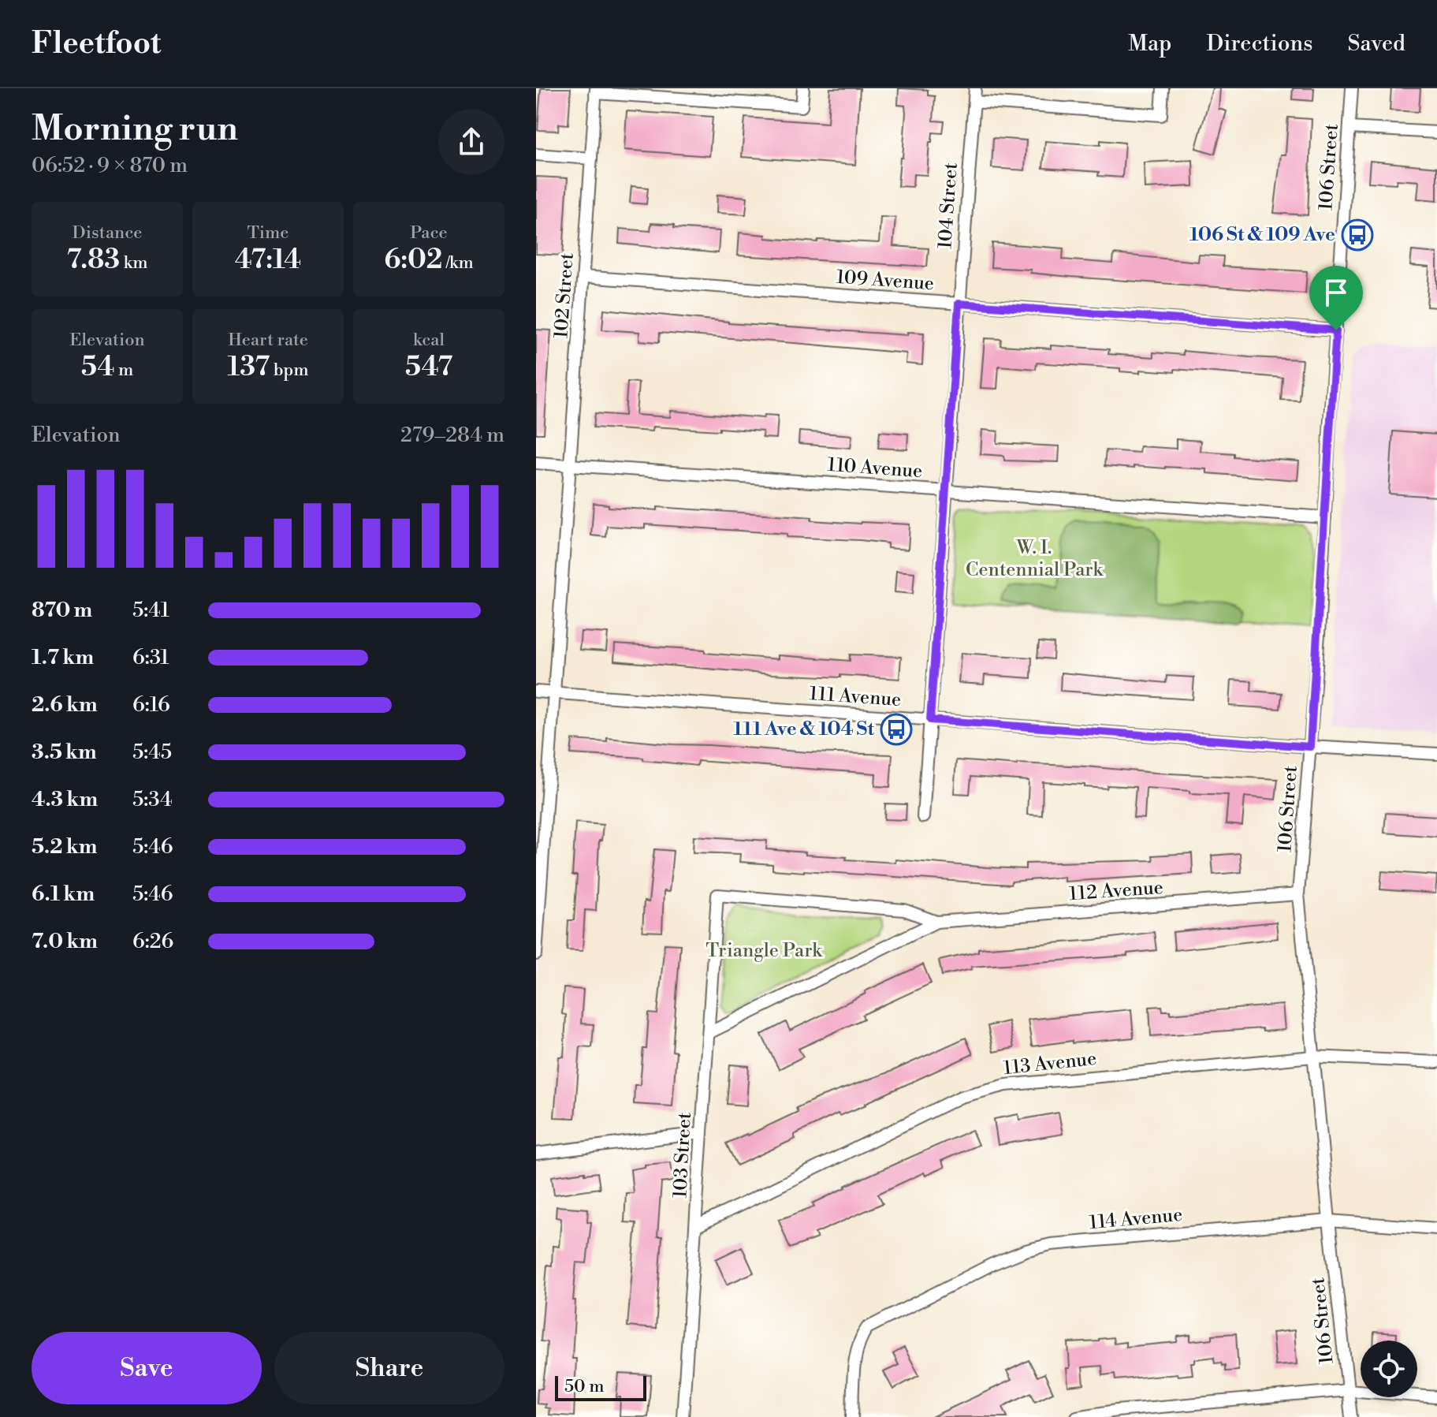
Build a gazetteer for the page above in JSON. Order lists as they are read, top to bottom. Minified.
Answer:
{"streets":{"street":["106 Street","104 Street","109 Avenue","102 Street","110 Avenue","111 Avenue","112 Avenue","113 Avenue","103 Street","114 Avenue"]},"crossings":[["106 Street","109 Avenue"],["106 Street","110 Avenue"],["106 Street","111 Avenue"],["106 Street","112 Avenue"],["106 Street","113 Avenue"],["106 Street","114 Avenue"],["104 Street","109 Avenue"],["104 Street","110 Avenue"],["104 Street","111 Avenue"],["109 Avenue","102 Street"],["102 Street","110 Avenue"],["102 Street","111 Avenue"],["112 Avenue","103 Street"],["113 Avenue","103 Street"]],"parks":["W. I. Centennial Park","Triangle Park"],"places":{"bus stop":["106 St & 109 Ave","111 Ave & 104 St"]},"scale_bar":"50 m","page":{"header":"Fleetfoot","nav":["Map","Directions","Saved"],"heading":["Morning run","06:52 · 9 × 870 m"],"stats":[["Distance","7.83 km"],["Time","47:14"],["Pace","6:02 /km"],["Elevation","54 m"],["Heart rate","137 bpm"],["kcal","547"]],"chart":["Elevation","279–284 m"],"list":[{"name":"870 m","note":"5:41"},{"name":"1.7 km","note":"6:31"},{"name":"2.6 km","note":"6:16"},{"name":"3.5 km","note":"5:45"},{"name":"4.3 km","note":"5:34"},{"name":"5.2 km","note":"5:46"},{"name":"6.1 km","note":"5:46"},{"name":"7.0 km","note":"6:26"}],"buttons":["Save","Share"],"scale":"50 m"}}
